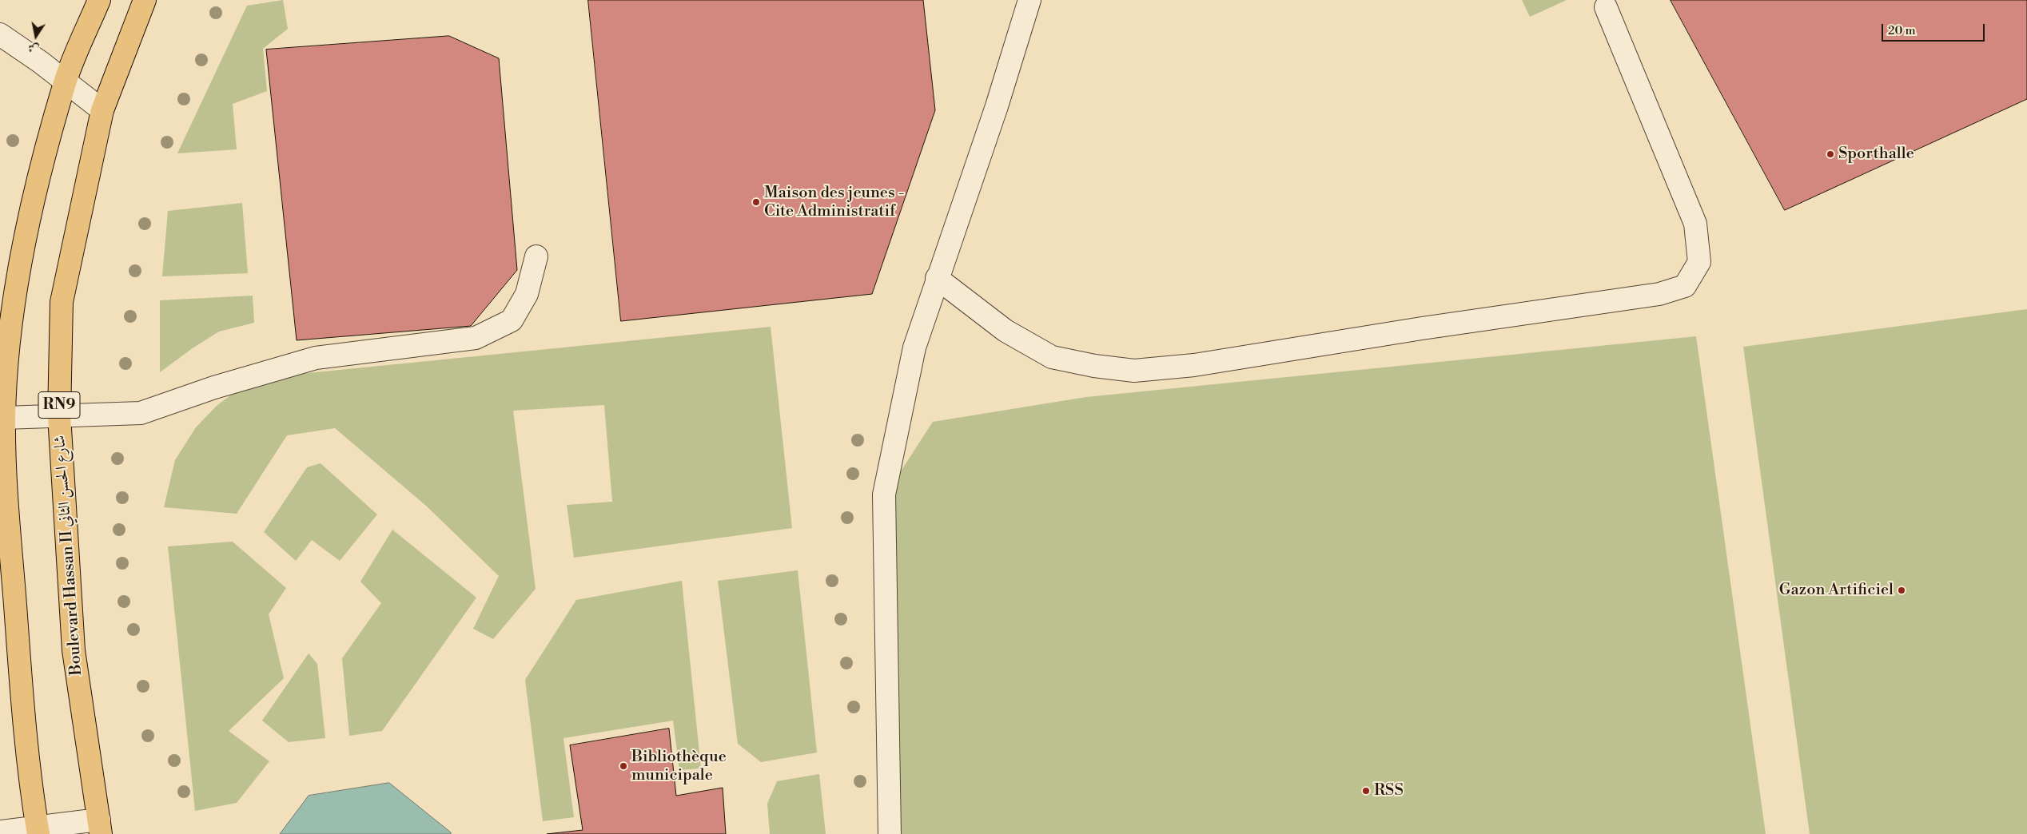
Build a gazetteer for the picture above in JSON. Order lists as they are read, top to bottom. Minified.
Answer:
{"streets":{"main road":["RN9","Boulevard Hassan II شارع الحسن الثاني"]},"places":["Sporthalle","Maison des jeunes - Cite Administratif","Gazon Artificiel","Bibliothèque municipale","RSS"],"scale_bar":"20 m","north":"bottom"}
